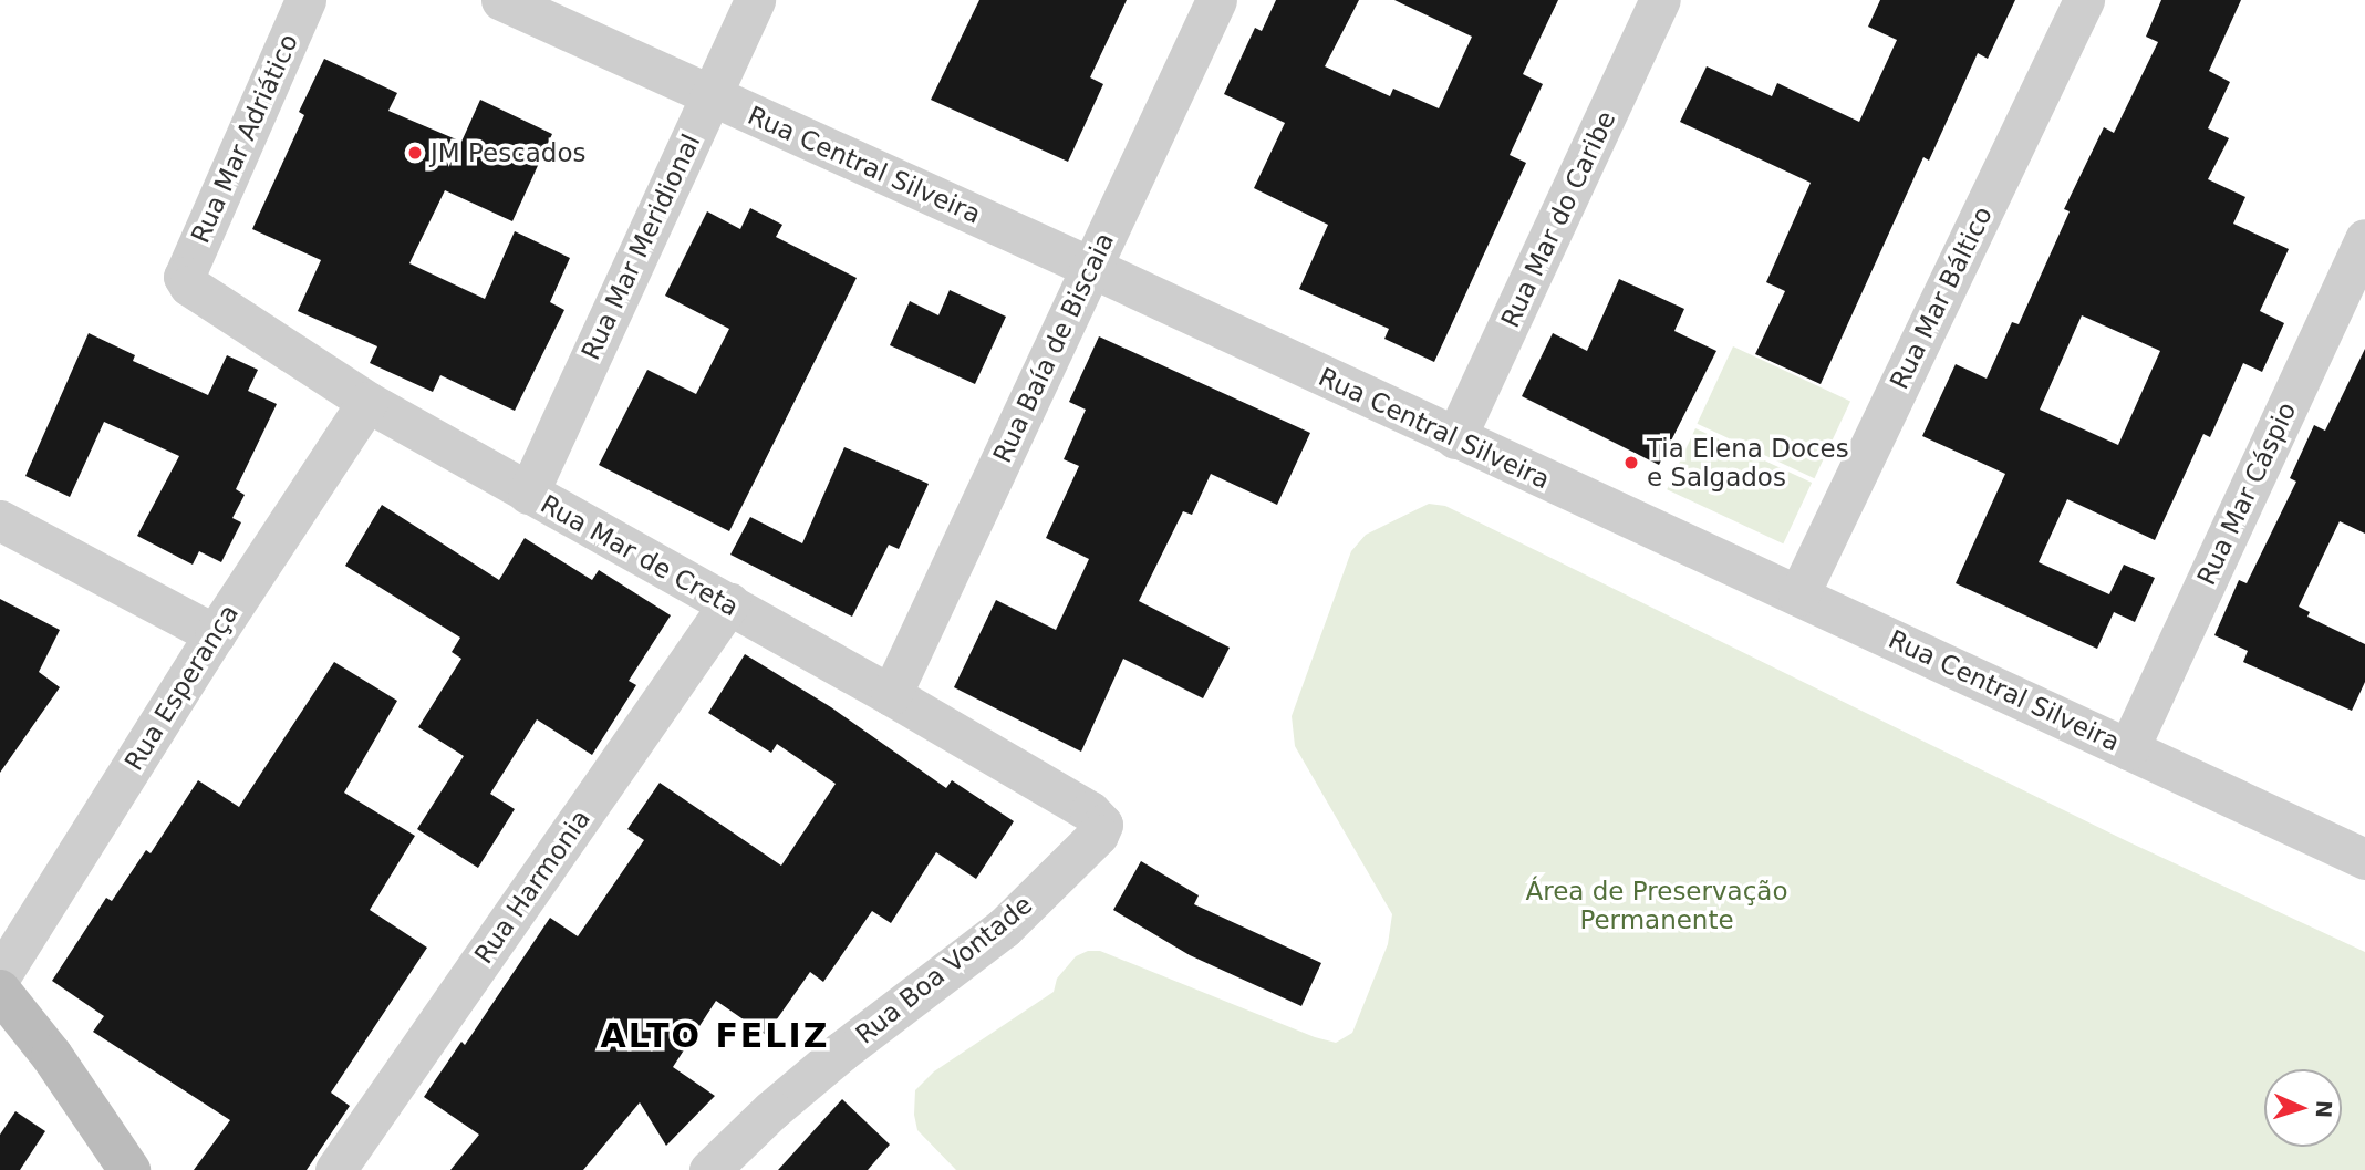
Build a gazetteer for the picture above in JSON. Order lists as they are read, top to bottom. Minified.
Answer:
{"streets":{"street":["Rua Mar Adriático","Rua Central Silveira","Rua Mar do Caribe","Rua Mar Meridional","Rua Mar Báltico","Rua Baía de Biscaia","Rua Mar Cáspio","Rua Mar de Creta","Rua Esperança","Rua Harmonia","Rua Boa Vontade"]},"crossings":[["Rua Mar Adriático","Rua Mar de Creta"],["Rua Central Silveira","Rua Mar do Caribe"],["Rua Central Silveira","Rua Mar Meridional"],["Rua Central Silveira","Rua Mar Báltico"],["Rua Central Silveira","Rua Baía de Biscaia"],["Rua Central Silveira","Rua Mar Cáspio"],["Rua Mar Meridional","Rua Mar de Creta"],["Rua Baía de Biscaia","Rua Mar de Creta"],["Rua Mar de Creta","Rua Esperança"],["Rua Mar de Creta","Rua Harmonia"],["Rua Mar de Creta","Rua Boa Vontade"]],"districts":["ALTO FELIZ"],"parks":["Área de Preservação Permanente"],"places":["JM Pescados","Tia Elena Doces e Salgados"],"north":"right"}
